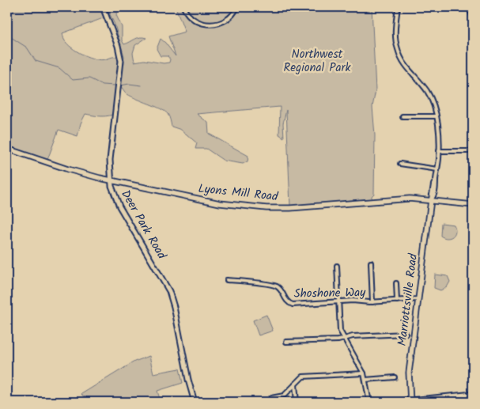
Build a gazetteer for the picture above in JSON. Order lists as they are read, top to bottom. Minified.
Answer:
{"streets":{"main road":["Lyons Mill Road","Marriottsville Road"],"street":["Deer Park Road","Shoshone Way"]},"crossings":[["Lyons Mill Road","Deer Park Road"],["Lyons Mill Road","Marriottsville Road"],["Shoshone Way","Marriottsville Road"]],"parks":["Northwest Regional Park"]}
